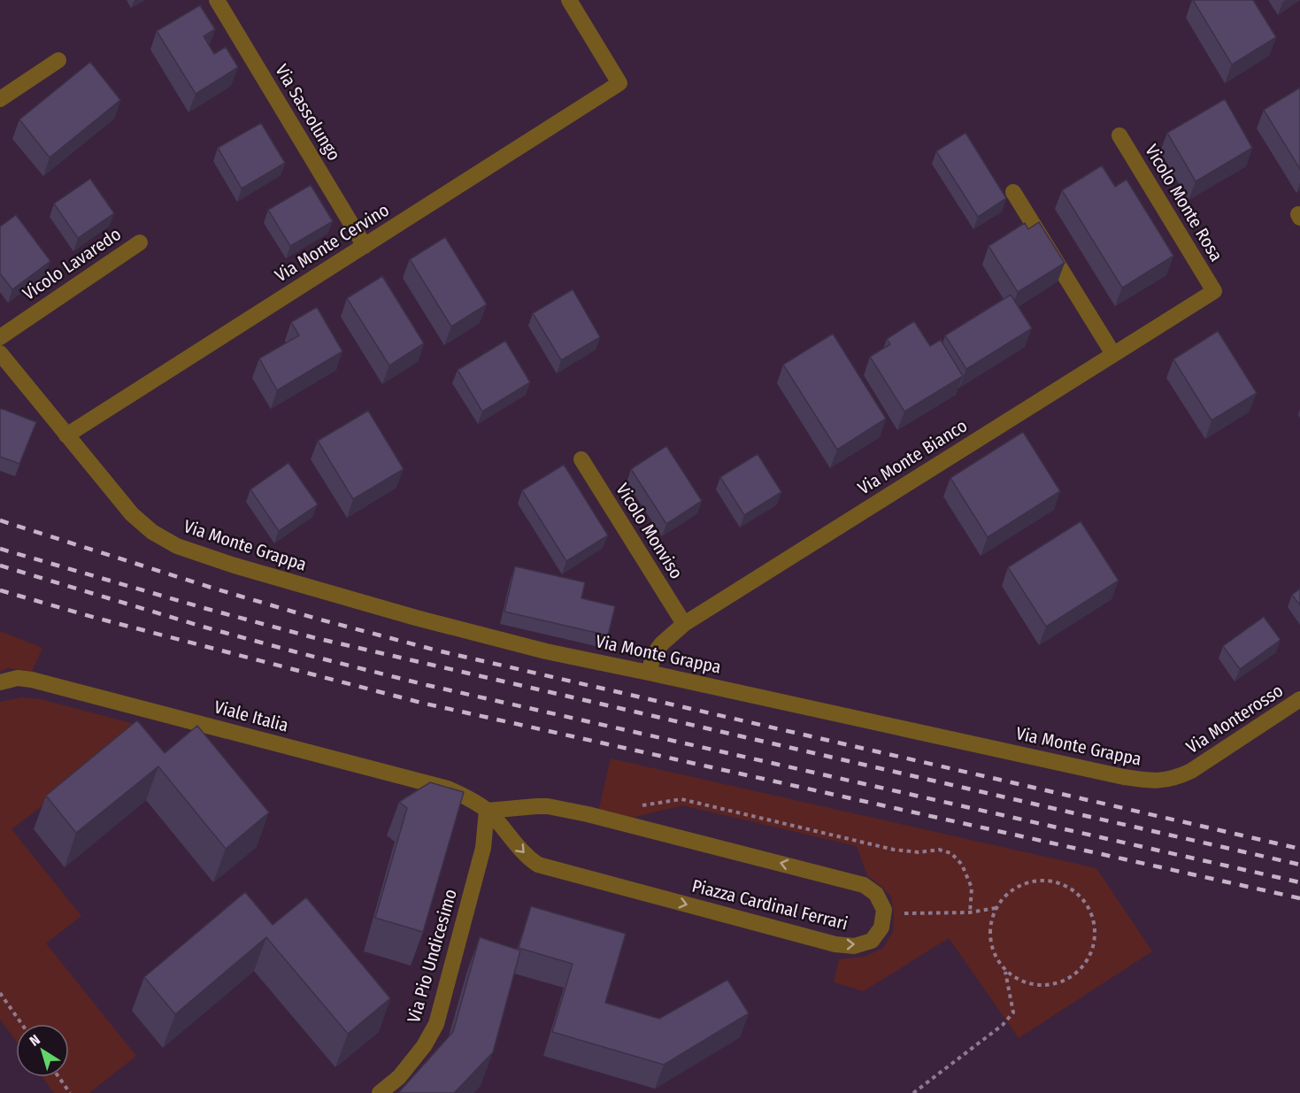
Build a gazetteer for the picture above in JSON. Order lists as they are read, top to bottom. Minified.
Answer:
{"streets":{"street":["Via Sassolungo","Vicolo Monte Rosa","Via Monte Cervino","Vicolo Lavaredo","Via Monte Bianco","Vicolo Monviso","Via Monte Grappa","Viale Italia","Via Monterosso","Piazza Cardinal Ferrari","Via Pio Undicesimo"]},"crossings":[["Via Sassolungo","Via Monte Cervino"],["Vicolo Monte Rosa","Via Monte Bianco"],["Via Monte Cervino","Via Monte Grappa"],["Via Monte Bianco","Vicolo Monviso"],["Via Monte Bianco","Via Monte Grappa"],["Via Monte Grappa","Via Monterosso"],["Viale Italia","Piazza Cardinal Ferrari"],["Viale Italia","Via Pio Undicesimo"],["Piazza Cardinal Ferrari","Via Pio Undicesimo"]],"north":"top left"}
